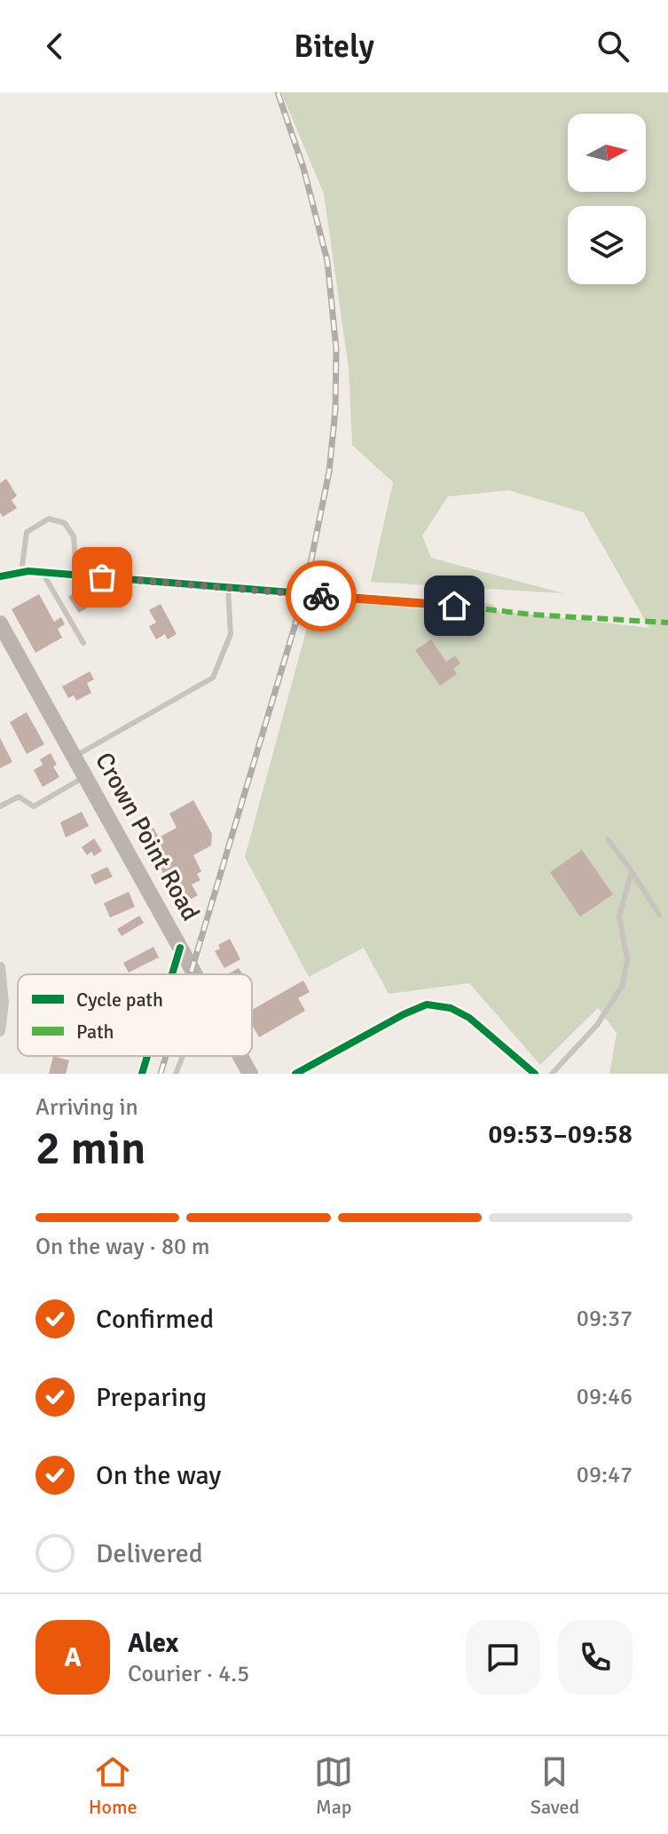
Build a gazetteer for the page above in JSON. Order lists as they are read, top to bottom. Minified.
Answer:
{"streets":{"main road":["Crown Point Road"]},"legend":["Cycle path","Path"],"north":"right","page":{"header":"Bitely","heading":["2 min","Arriving in","09:53–09:58"],"panel":["Alex","Courier · 4.5"],"bar":"On the way · 80 m","list":[["Confirmed","09:37"],["Preparing","09:46"],["On the way","09:47"],"Delivered"],"round":"A","tabs":["Home","Map","Saved"]}}
